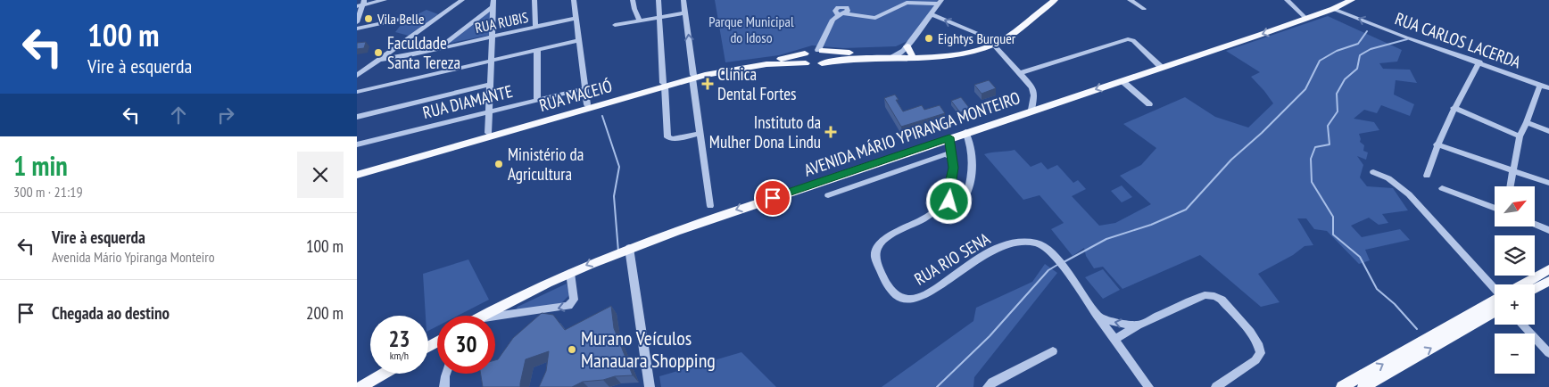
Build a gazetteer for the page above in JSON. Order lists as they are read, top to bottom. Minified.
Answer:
{"streets":{"main road":["RUA MACEIÓ","AVENIDA MÁRIO YPIRANGA MONTEIRO"],"street":["RUA RUBIS","RUA CARLOS LACERDA","RUA DIAMANTE","RUA RIO SENA"]},"crossings":[["RUA CARLOS LACERDA","AVENIDA MÁRIO YPIRANGA MONTEIRO"],["AVENIDA MÁRIO YPIRANGA MONTEIRO","RUA RIO SENA"]],"one_way":["RUA CARLOS LACERDA","AVENIDA MÁRIO YPIRANGA MONTEIRO"],"parks":["Parque Municipal do Idoso"],"places":{"other":["Vila Belle","Eightys Burguer","Faculdade Santa Tereza","Ministério da Agricultura","Murano Veículos Manauara Shopping"],"health":["Clínica Dental Fortes","Instituto da Mulher Dona Lindu"]},"north":"top right","page":{"turn":["100 m","Vire à esquerda"],"heading":["1 min","300 m · 21:19"],"map_buttons":["+","−"],"list":[{"name":"Vire à esquerda","note":"Avenida Mário Ypiranga Monteiro","value":"100 m"},{"name":"Chegada ao destino","value":"200 m"}],"speed":"23 km/h","limit":"30"}}
